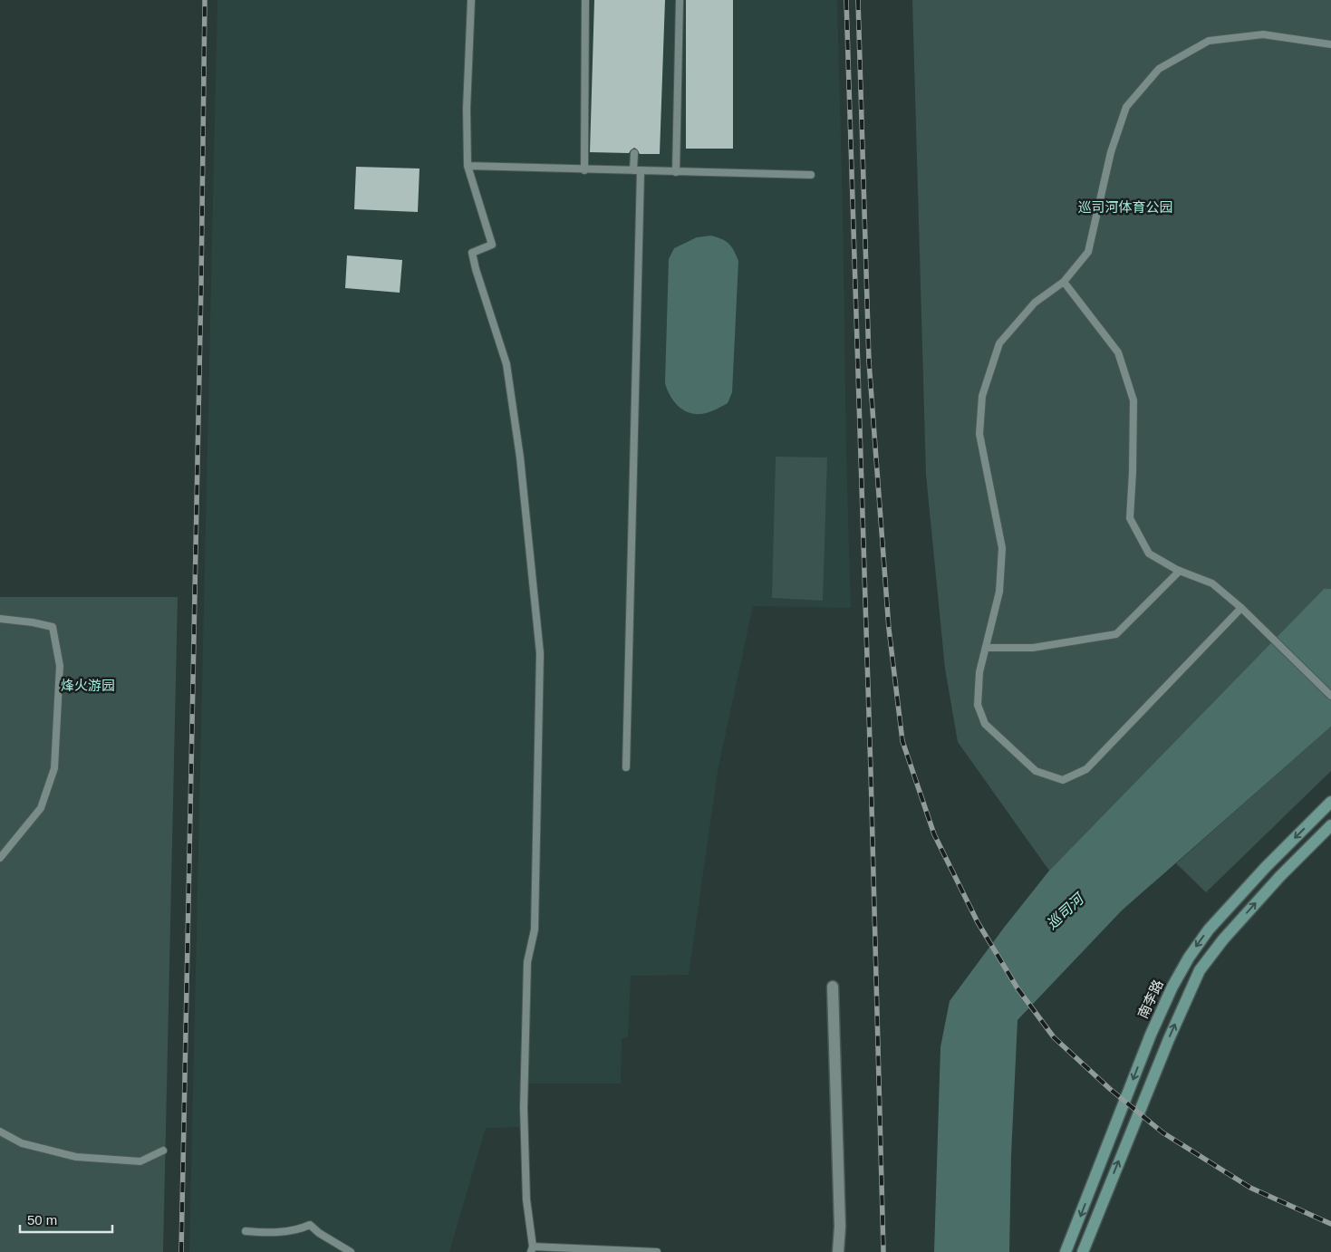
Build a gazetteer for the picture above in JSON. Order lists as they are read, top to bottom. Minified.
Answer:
{"streets":{"main road":["南李路"]},"water":["巡司河"],"parks":["巡司河体育公园","烽火游园"],"scale_bar":"50 m"}
